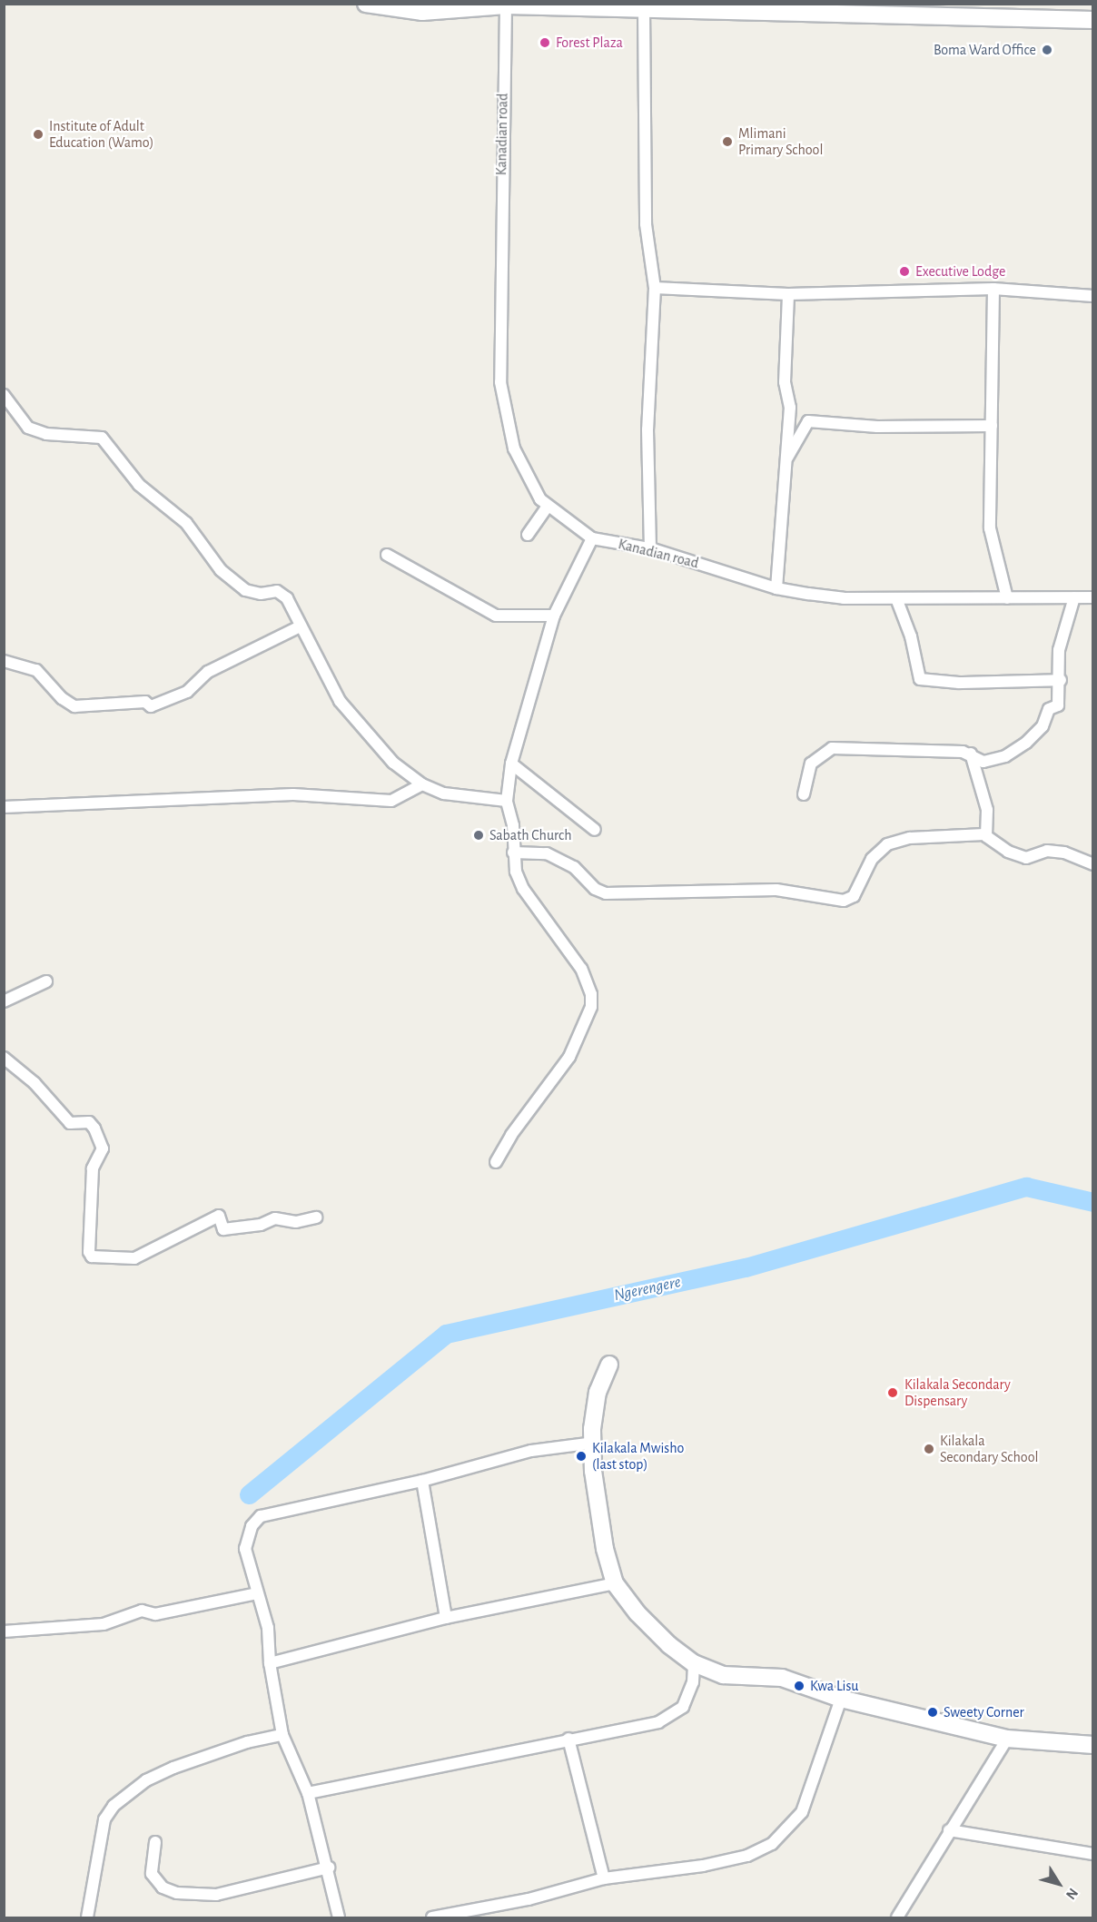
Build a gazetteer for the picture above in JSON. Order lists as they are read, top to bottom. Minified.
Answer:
{"streets":{"street":["Kanadian road"]},"water":["Ngerengere"],"places":["Forest Plaza","Boma Ward Office","Institute of Adult Education (Wamo)","Mlimani Primary School","Executive Lodge","Sabath Church","Kilakala Secondary Dispensary","Kilakala Secondary School","Kilakala Mwisho (last stop)","Kwa Lisu","Sweety Corner"],"north":"bottom right"}
